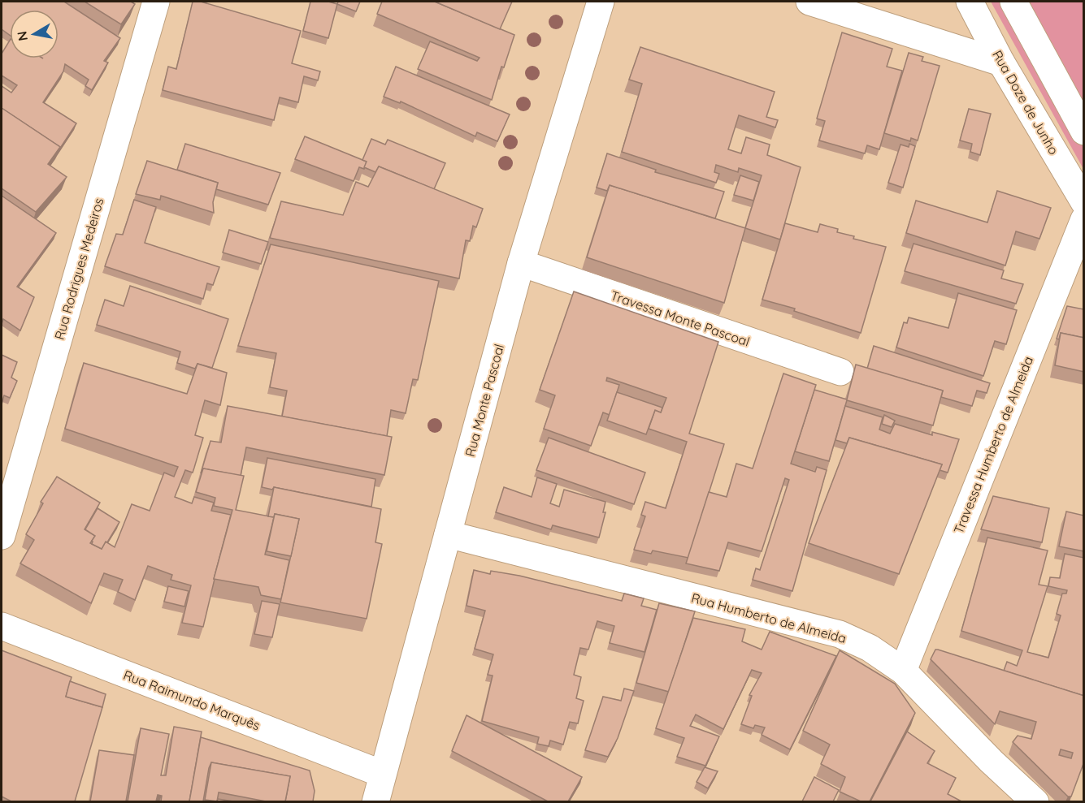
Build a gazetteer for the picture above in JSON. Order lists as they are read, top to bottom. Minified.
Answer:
{"streets":{"street":["Rua Doze de Junho","Rua Rodrigues Medeiros","Travessa Monte Pascoal","Rua Monte Pascoal","Travessa Humberto de Almeida","Rua Humberto de Almeida","Rua Raimundo Marquês"]},"crossings":[["Travessa Monte Pascoal","Rua Monte Pascoal"],["Rua Monte Pascoal","Rua Humberto de Almeida"],["Rua Monte Pascoal","Rua Raimundo Marquês"],["Travessa Humberto de Almeida","Rua Humberto de Almeida"]],"north":"left"}
